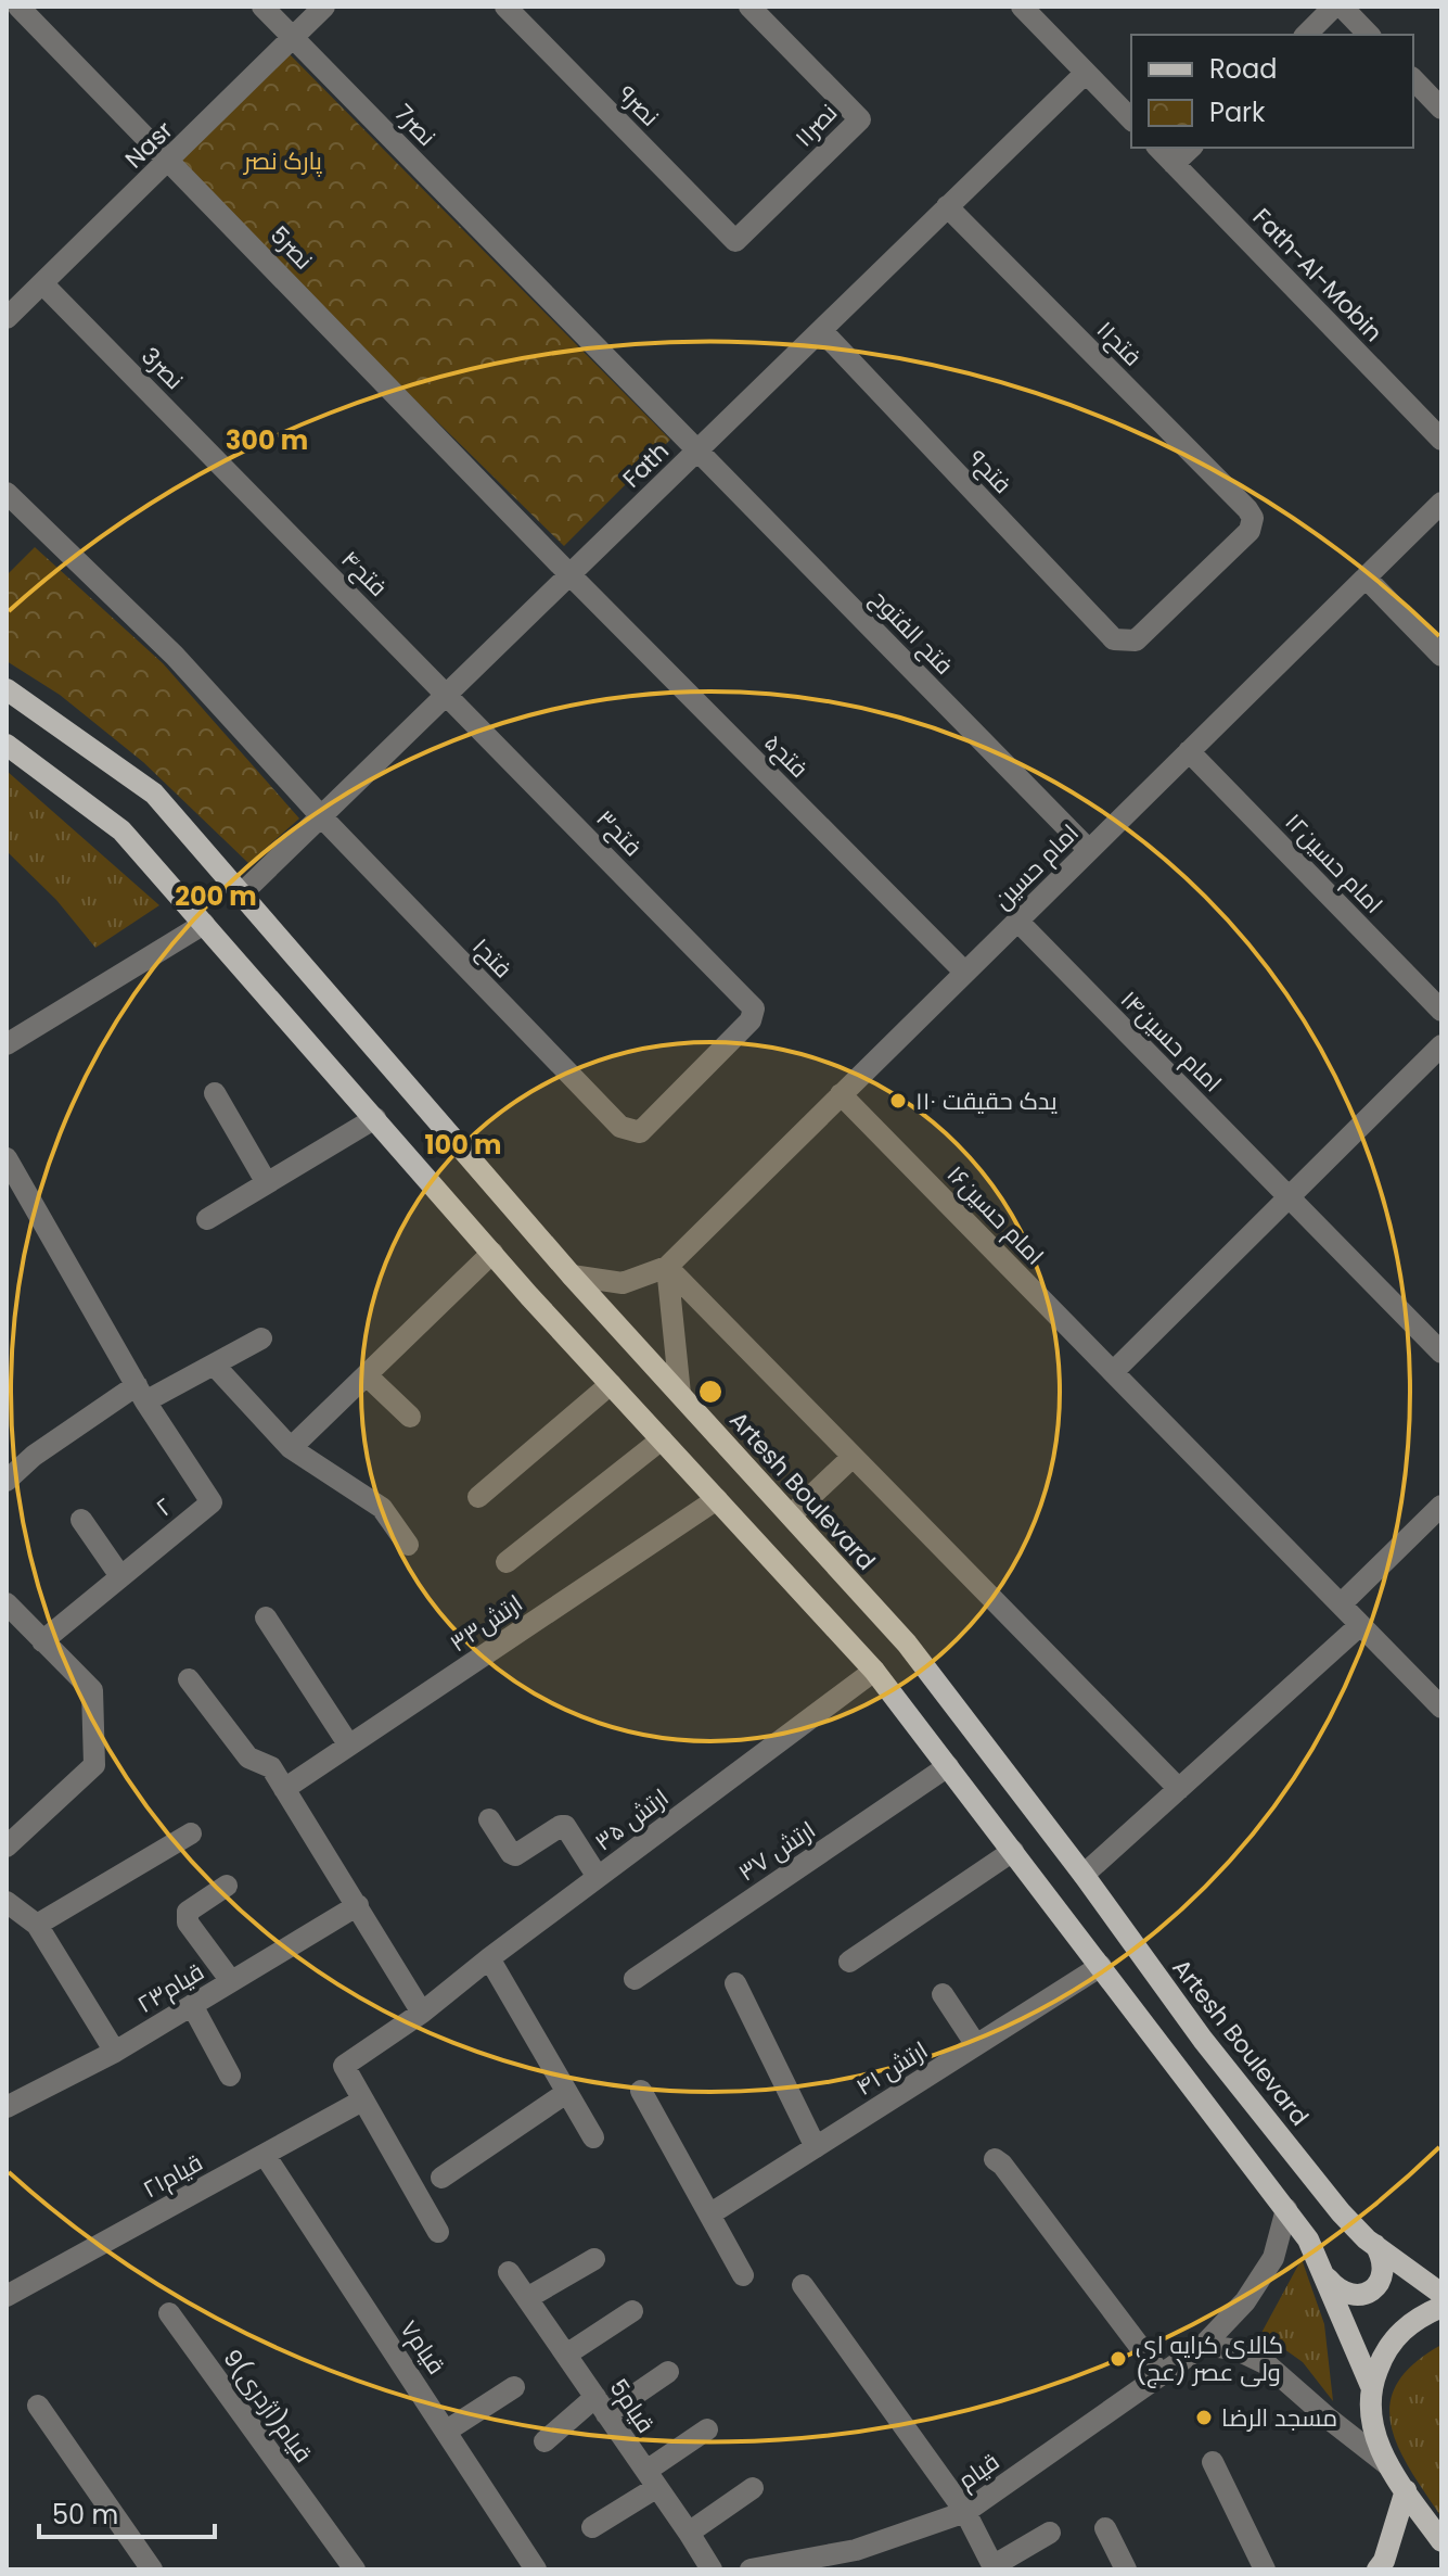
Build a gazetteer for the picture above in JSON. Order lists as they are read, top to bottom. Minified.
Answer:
{"streets":{"main road":["Artesh Boulevard"],"street":["۹نصر","7نصر","۱۱نصر","Nasr","5نصر","Fath-Al-Mobin","۱۱فتح","3نصر","Fath","۹فتح","فتح۴","فتح الفتوح","۵فتح","۳فتح","امام حسین۱۲","امام حسین","۱فتح","امام حسین۱۴","امام حسین۱۶","۲","ارتش۳۳","ارتش ۳۵","ارتش ۳۷","قیام۲۳","ارتش ۴۱","قیام۲۱","قیام۷","قیام(اژدری)9","قیام5","قیام"]},"crossings":[["۹نصر","۱۱نصر"],["7نصر","Nasr"],["7نصر","Fath"],["7نصر","فتح الفتوح"],["Nasr","5نصر"],["Nasr","3نصر"],["5نصر","Fath"],["5نصر","۵فتح"],["۱۱فتح","Fath"],["۱۱فتح","۹فتح"],["3نصر","فتح۴"],["Fath","۹فتح"],["Fath","فتح۴"],["Fath","فتح الفتوح"],["Fath","۵فتح"],["Fath","۳فتح"],["Fath","۱فتح"],["Fath","Artesh Boulevard"],["فتح۴","۳فتح"],["فتح الفتوح","امام حسین"],["۵فتح","امام حسین"],["۳فتح","۱فتح"],["امام حسین۱۲","امام حسین"],["امام حسین","امام حسین۱۴"],["امام حسین","امام حسین۱۶"],["ارتش ۳۵","قیام۲۱"],["قیام۲۱","قیام۷"]],"parks":["پارک نصر"],"places":["یدک حقیقت ۱۱۰","کالای کرایه ای ولی عصر (عج)","مسجد الرضا"],"legend":["Road","Park"],"scale_bar":"50 m","rings":["300 m","200 m","100 m"]}
